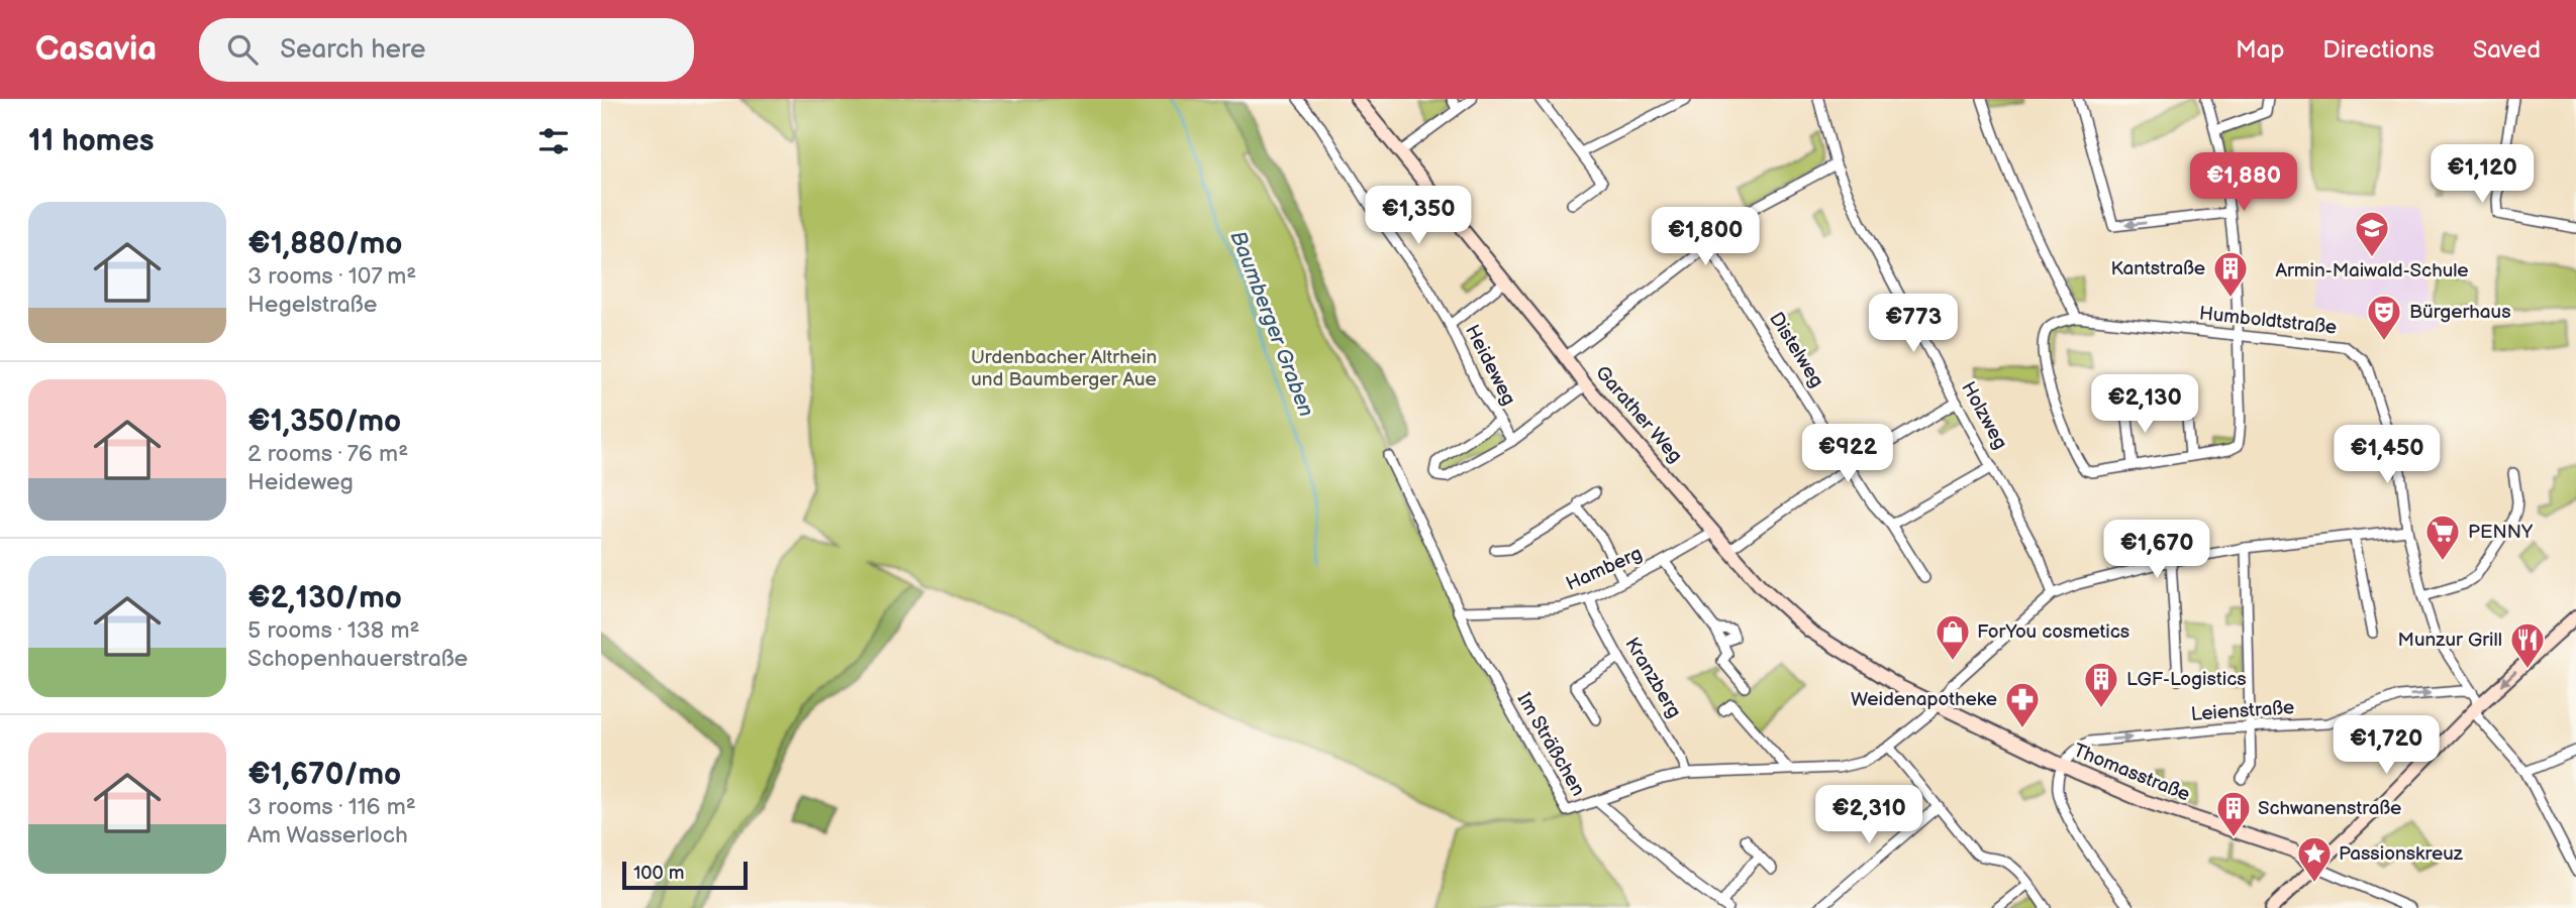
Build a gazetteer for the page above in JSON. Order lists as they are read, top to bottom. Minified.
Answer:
{"streets":{"street":["Humboldtstraße","Distelweg","Heideweg","Garather Weg","Holzweg","Hamberg","Kranzberg","Leienstraße","Im Sträßchen","Thomasstraße"]},"crossings":[["Humboldtstraße","Leienstraße"],["Heideweg","Garather Weg"],["Garather Weg","Hamberg"],["Garather Weg","Im Sträßchen"],["Garather Weg","Thomasstraße"],["Holzweg","Im Sträßchen"],["Hamberg","Kranzberg"],["Hamberg","Im Sträßchen"],["Kranzberg","Im Sträßchen"],["Leienstraße","Thomasstraße"],["Im Sträßchen","Thomasstraße"]],"one_way":["Leienstraße"],"water":["Baumberger Graben"],"parks":["Urdenbacher Altrhein und Baumberger Aue"],"places":{"school or university":["Armin-Maiwald-Schule"],"building":["Kantstraße","LGF-Logistics","Schwanenstraße"],"theatre":["Bürgerhaus"],"supermarket":["PENNY"],"shop":["ForYou cosmetics"],"restaurant":["Munzur Grill"],"pharmacy":["Weidenapotheke"],"place":["Passionskreuz"]},"scale_bar":"100 m","page":{"header":"Casavia","search":"Search here","nav":["Map","Directions","Saved"],"heading":"11 homes","price":["€1,120","€1,880","€1,350","€1,800","€773","€2,130","€922","€1,450","€1,670","€1,720","€2,310"],"list":[{"name":"€1,880/mo","note":"3 rooms · 107 m² · Hegelstraße"},{"name":"€1,350/mo","note":"2 rooms · 76 m² · Heideweg"},{"name":"€2,130/mo","note":"5 rooms · 138 m² · Schopenhauerstraße"},{"name":"€1,670/mo","note":"3 rooms · 116 m² · Am Wasserloch"}],"scale":"100 m"}}
